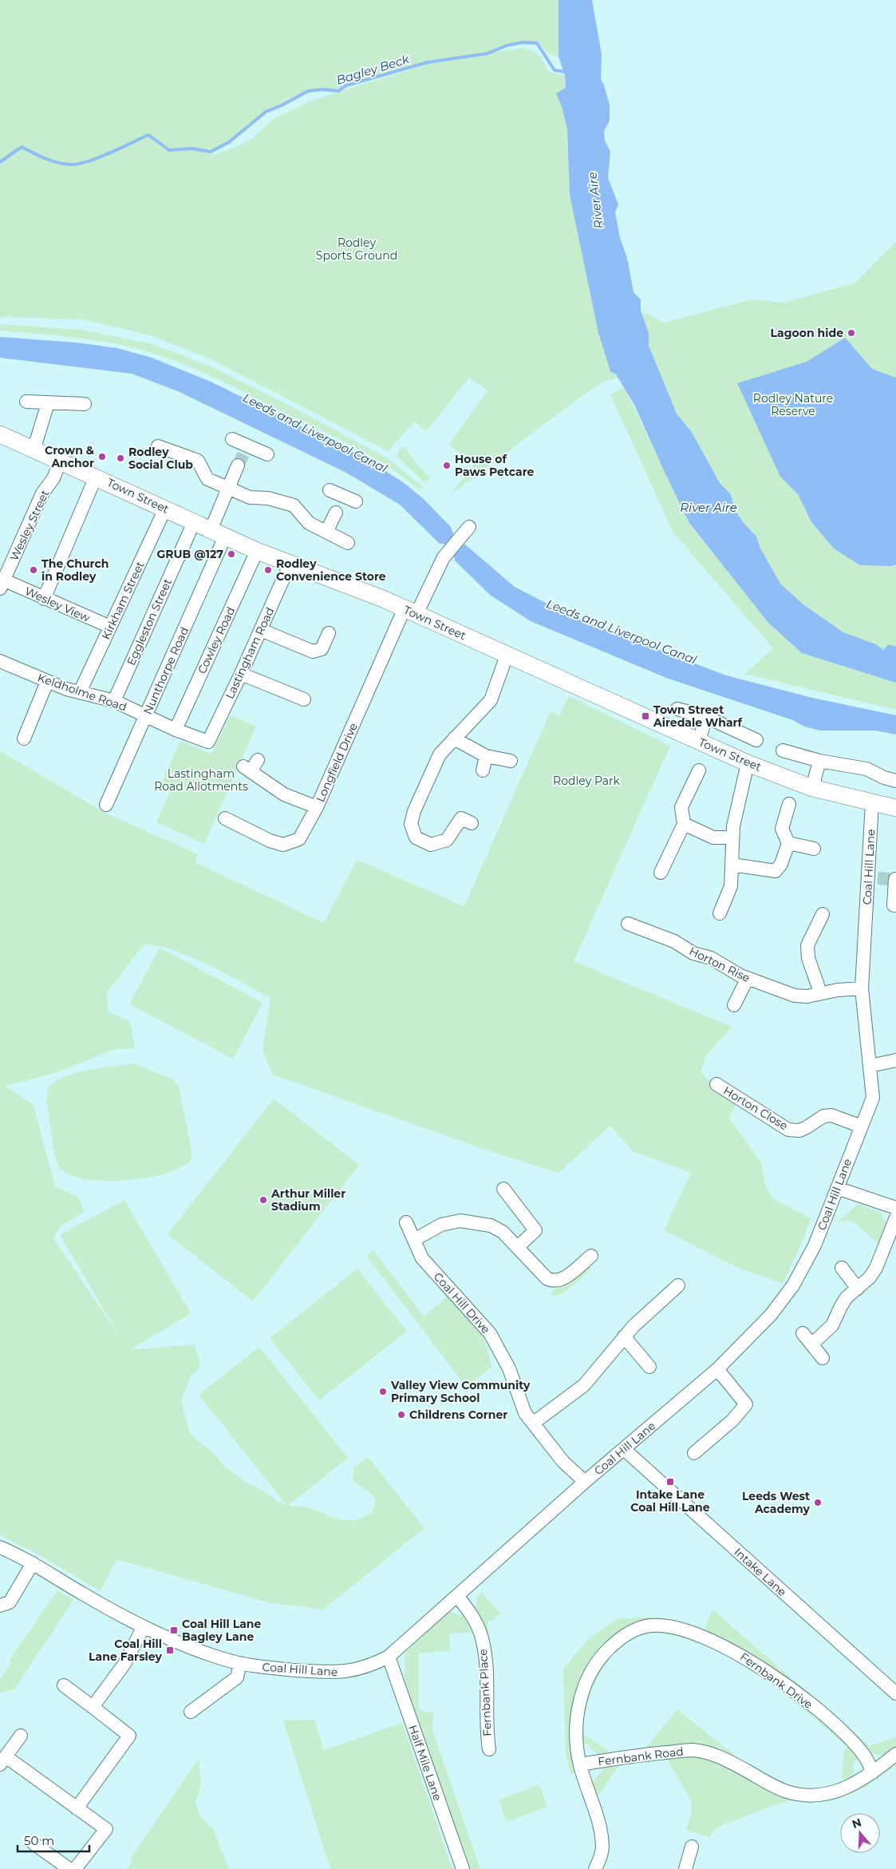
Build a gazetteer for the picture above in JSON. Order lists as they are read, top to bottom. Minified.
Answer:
{"streets":{"main road":["Town Street"],"street":["Wesley Street","Kirkham Street","Wesley View","Eggleston Street","Cowley Road","Lastingham Road","Nunthorpe Road","Keldholme Road","Longfield Drive","Coal Hill Lane","Horton Rise","Horton Close","Coal Hill Drive","Intake Lane","Fernbank Drive","Fernbank Place","Fernbank Road","Half Mile Lane"]},"crossings":[["Town Street","Wesley Street"],["Town Street","Kirkham Street"],["Town Street","Eggleston Street"],["Town Street","Cowley Road"],["Town Street","Lastingham Road"],["Town Street","Nunthorpe Road"],["Town Street","Longfield Drive"],["Town Street","Coal Hill Lane"],["Wesley Street","Wesley View"],["Kirkham Street","Wesley View"],["Kirkham Street","Keldholme Road"],["Eggleston Street","Keldholme Road"],["Cowley Road","Keldholme Road"],["Lastingham Road","Keldholme Road"],["Nunthorpe Road","Keldholme Road"],["Coal Hill Lane","Horton Rise"],["Coal Hill Lane","Horton Close"],["Coal Hill Lane","Coal Hill Drive"],["Coal Hill Lane","Intake Lane"],["Coal Hill Lane","Fernbank Place"],["Coal Hill Lane","Half Mile Lane"],["Fernbank Drive","Fernbank Road"]],"water":["Bagley Beck","River Aire","Leeds and Liverpool Canal"],"parks":["Rodley Sports Ground","Rodley Nature Reserve","Lastingham Road Allotments","Rodley Park"],"places":{"other":["Lagoon hide","Crown & Anchor","Rodley Social Club","House of Paws Petcare","GRUB @127","The Church in Rodley","Rodley Convenience Store","Arthur Miller Stadium","Valley View Community Primary School","Childrens Corner","Leeds West Academy"],"transit":["Town Street Airedale Wharf","Intake Lane Coal Hill Lane","Coal Hill Lane Bagley Lane","Coal Hill Lane Farsley"]},"scale_bar":"50 m","north":"top"}
